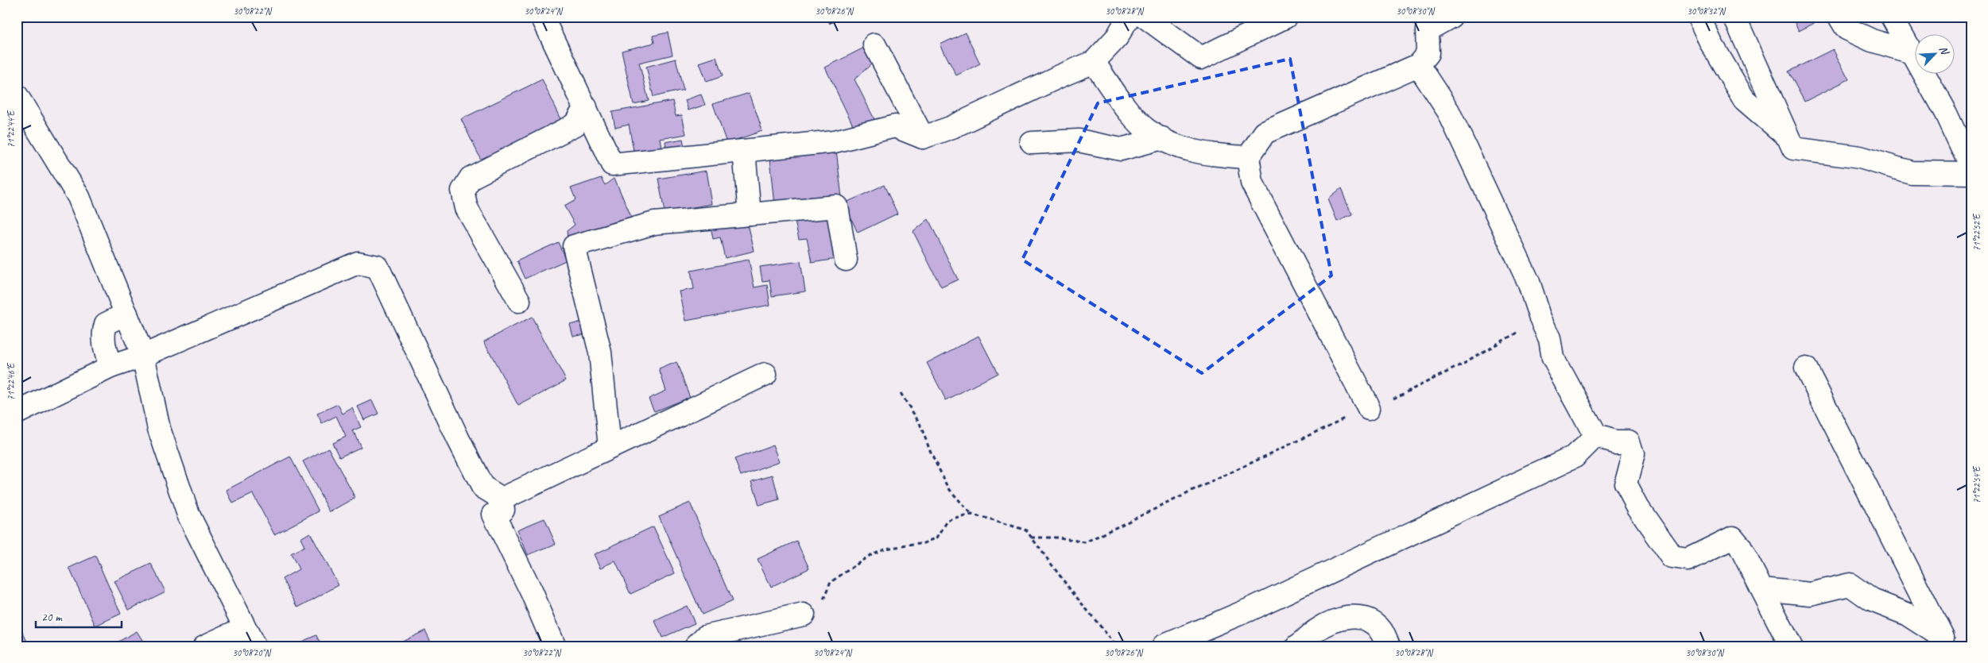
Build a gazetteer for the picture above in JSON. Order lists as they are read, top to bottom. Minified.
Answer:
{"scale_bar":"20 m","north":"top right","coordinates":["30°08'22\"N","30°08'24\"N","30°08'26\"N","30°08'28\"N","30°08'30\"N","30°08'32\"N","71°22'44\"E","71°22'52\"E","71°22'46\"E","71°22'54\"E","30°08'20\"N"]}
